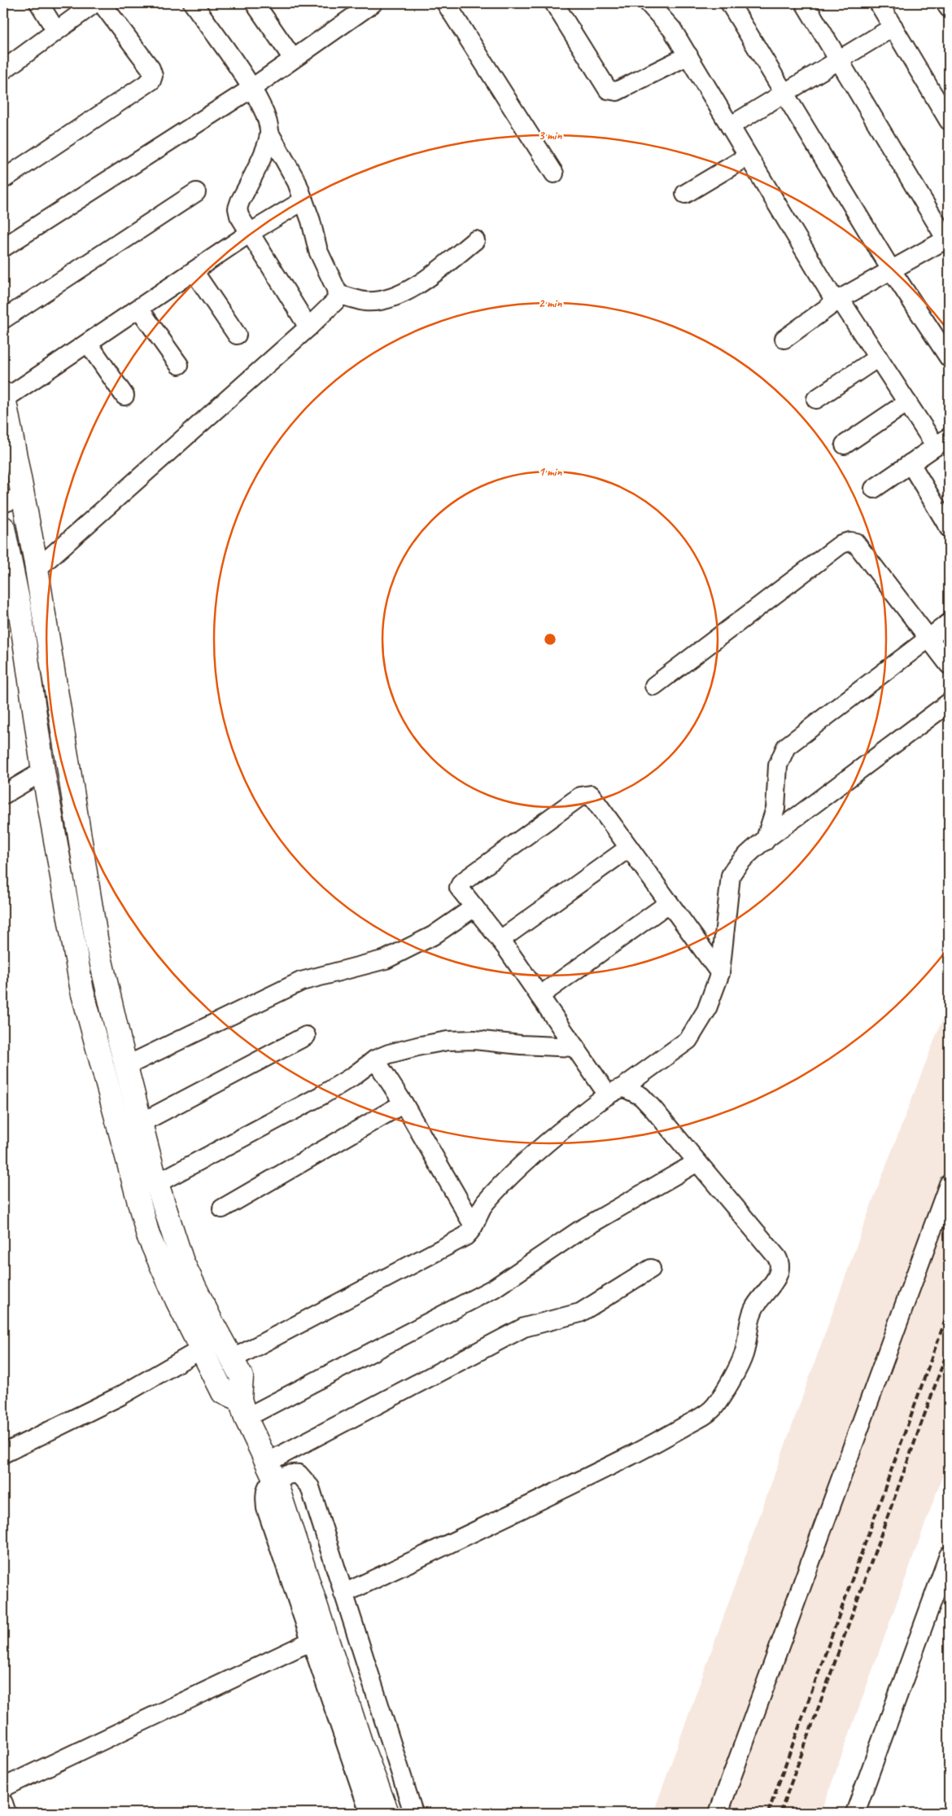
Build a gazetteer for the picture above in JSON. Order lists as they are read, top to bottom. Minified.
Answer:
{"rings":["3 min","2 min","1 min"]}
